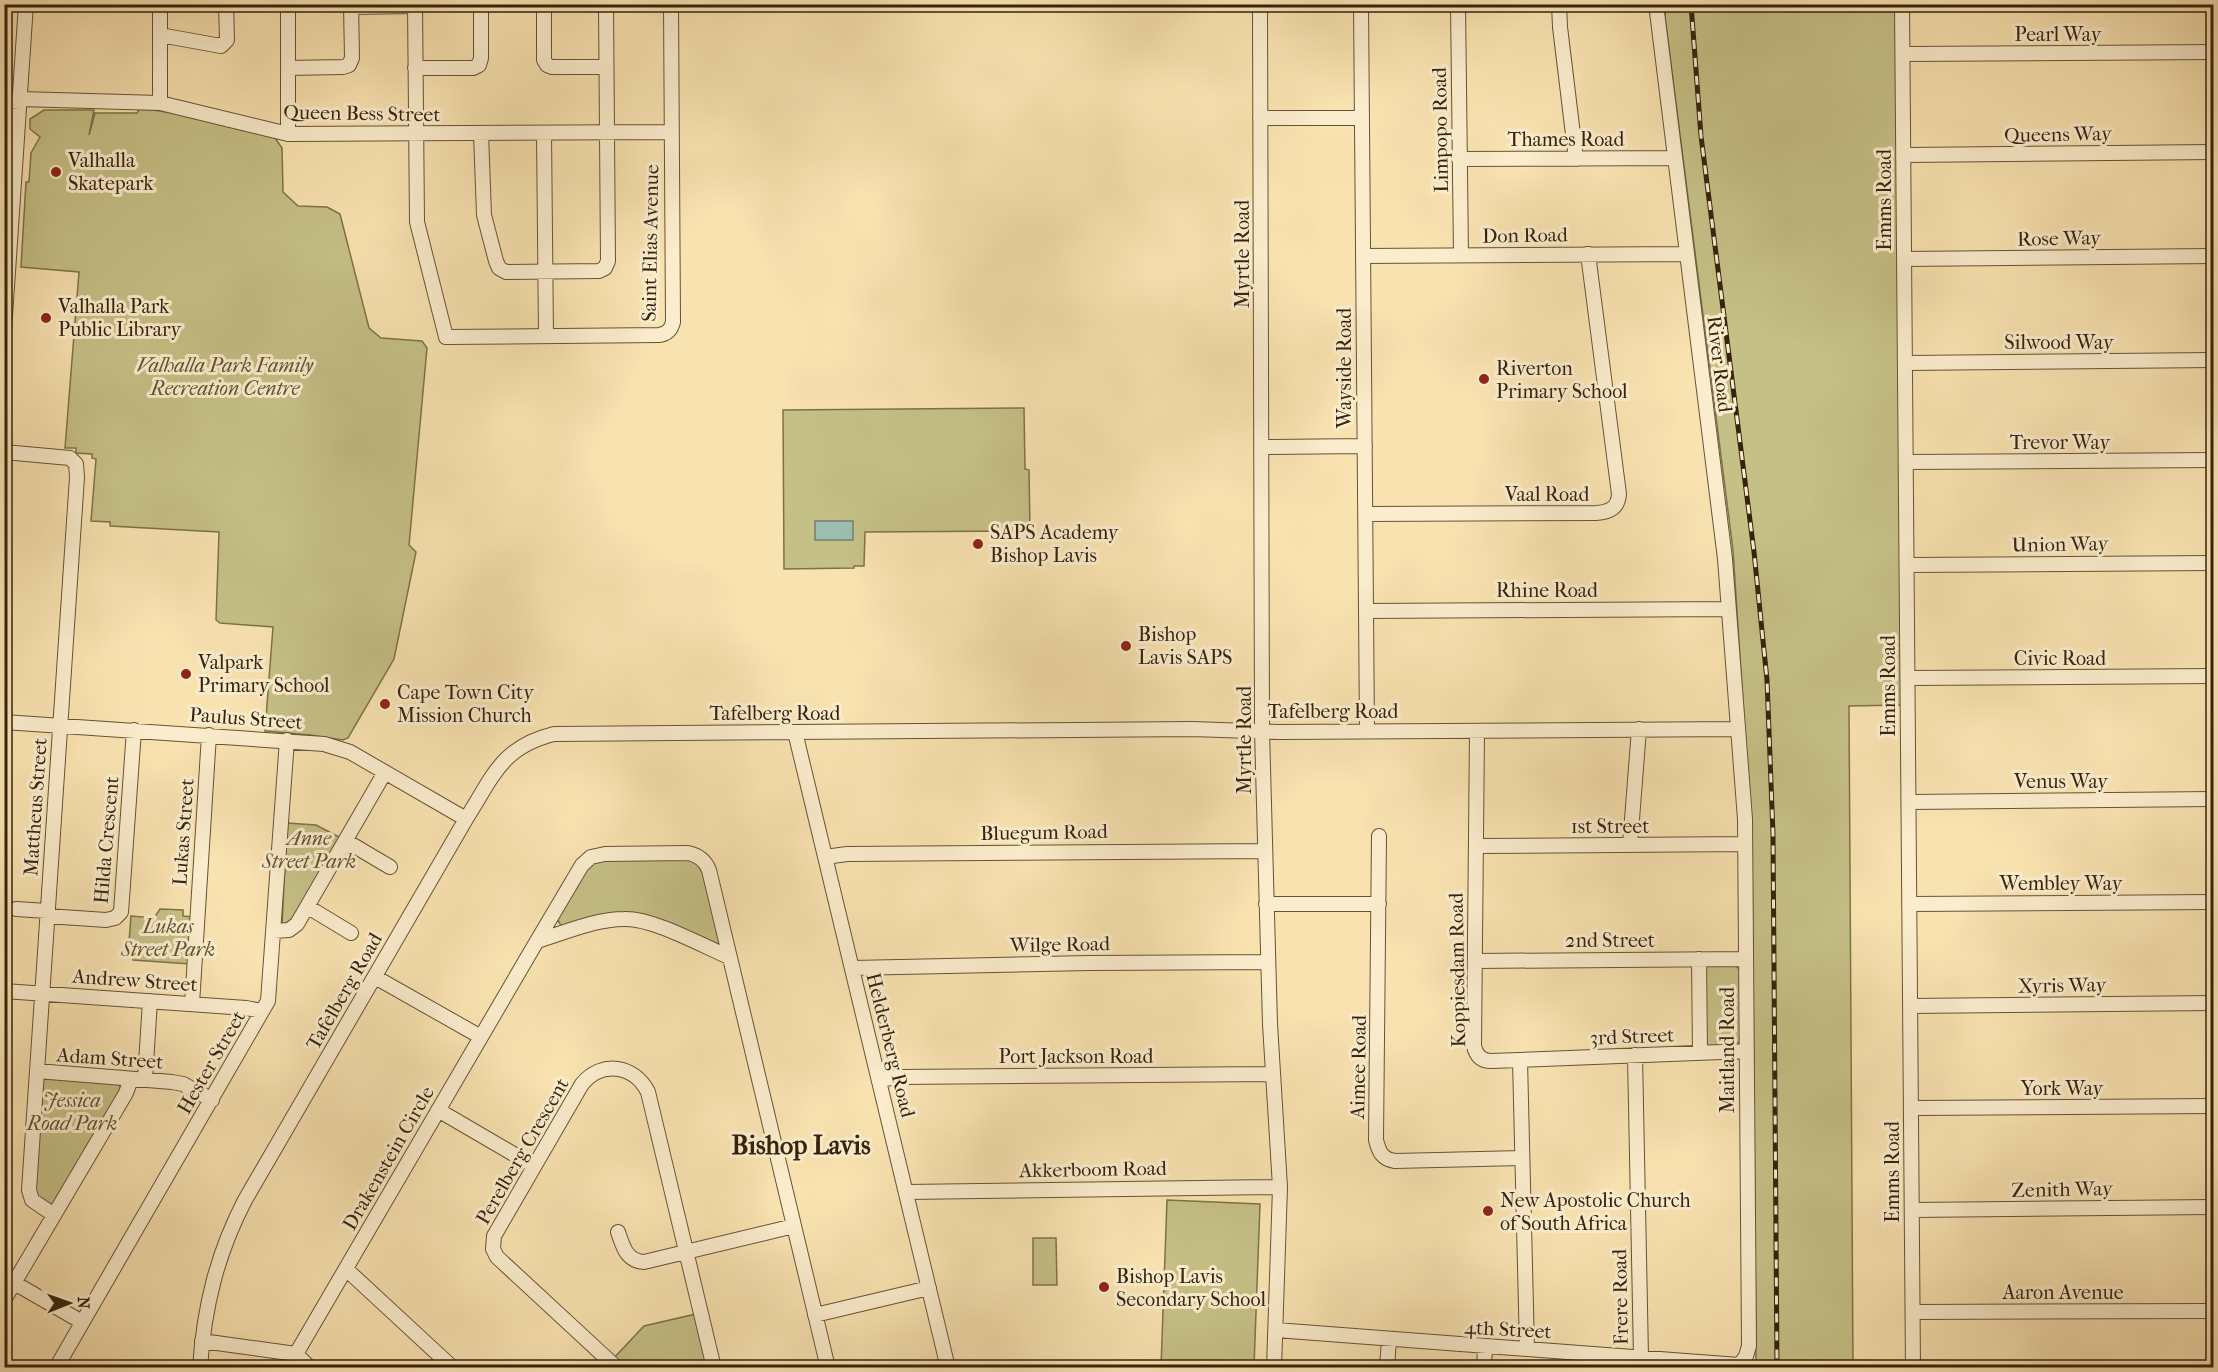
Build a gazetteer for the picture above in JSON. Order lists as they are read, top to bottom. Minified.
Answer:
{"streets":{"street":["Pearl Way","Queen Bess Street","Limpopo Road","Queens Way","Thames Road","Emms Road","Don Road","Rose Way","Saint Elias Avenue","Myrtle Road","Silwood Way","River Road","Wayside Road","Trevor Way","Vaal Road","Union Way","Rhine Road","Civic Road","Tafelberg Road","Paulus Street","Venus Way","Mattheus Street","1st Street","Lukas Street","Bluegum Road","Hilda Crescent","Wembley Way","2nd Street","Wilge Road","Koppiesdam Road","Andrew Street","Xyris Way","3rd Street","Helderberg Road","Maitland Road","Port Jackson Road","Adam Street","Hester Street","Aimee Road","York Way","Perelberg Crescent","Drakenstein Circle","Akkerboom Road","Zenith Way","Aaron Avenue","Frere Road","4th Street"]},"crossings":[["Pearl Way","Emms Road"],["Queen Bess Street","Saint Elias Avenue"],["Limpopo Road","Thames Road"],["Limpopo Road","Don Road"],["Queens Way","Emms Road"],["Thames Road","River Road"],["Emms Road","Rose Way"],["Emms Road","Silwood Way"],["Emms Road","Trevor Way"],["Emms Road","Union Way"],["Emms Road","Civic Road"],["Emms Road","Venus Way"],["Emms Road","Wembley Way"],["Emms Road","Xyris Way"],["Emms Road","York Way"],["Emms Road","Zenith Way"],["Emms Road","Aaron Avenue"],["Don Road","River Road"],["Don Road","Wayside Road"],["Don Road","Vaal Road"],["Myrtle Road","Tafelberg Road"],["Myrtle Road","Bluegum Road"],["Myrtle Road","Wilge Road"],["Myrtle Road","Port Jackson Road"],["Myrtle Road","Akkerboom Road"],["Myrtle Road","4th Street"],["River Road","Rhine Road"],["River Road","Tafelberg Road"],["River Road","Maitland Road"],["Wayside Road","Vaal Road"],["Wayside Road","Rhine Road"],["Wayside Road","Tafelberg Road"],["Tafelberg Road","Paulus Street"],["Tafelberg Road","Koppiesdam Road"],["Tafelberg Road","Helderberg Road"],["Tafelberg Road","Maitland Road"],["Paulus Street","Mattheus Street"],["Paulus Street","Lukas Street"],["Paulus Street","Hilda Crescent"],["Paulus Street","Hester Street"],["Mattheus Street","Hilda Crescent"],["Mattheus Street","Andrew Street"],["Mattheus Street","Adam Street"],["1st Street","Koppiesdam Road"],["1st Street","Maitland Road"],["Lukas Street","Andrew Street"],["Bluegum Road","Helderberg Road"],["2nd Street","Koppiesdam Road"],["2nd Street","Maitland Road"],["Wilge Road","Helderberg Road"],["Koppiesdam Road","3rd Street"],["Andrew Street","Hester Street"],["3rd Street","Maitland Road"],["3rd Street","Frere Road"],["Helderberg Road","Port Jackson Road"],["Helderberg Road","Akkerboom Road"],["Maitland Road","4th Street"],["Adam Street","Hester Street"],["Frere Road","4th Street"]],"districts":["Bishop Lavis"],"parks":["Valhalla Park Family Recreation Centre","Anne Street Park","Lukas Street Park","Jessica Road Park"],"places":["Valhalla Skatepark","Valhalla Park Public Library","Riverton Primary School","SAPS Academy Bishop Lavis","Bishop Lavis SAPS","Valpark Primary School","Cape Town City Mission Church","New Apostolic Church of South Africa","Bishop Lavis Secondary School"],"north":"right"}
